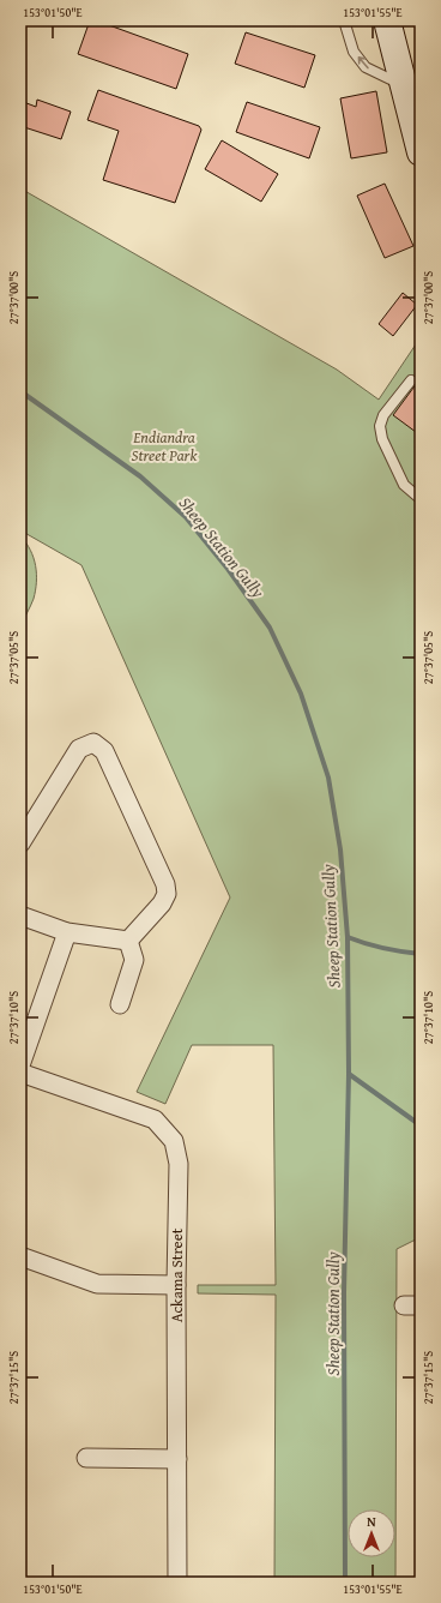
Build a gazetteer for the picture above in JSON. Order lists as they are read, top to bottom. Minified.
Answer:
{"streets":{"street":["Ackama Street"]},"water":["Sheep Station Gully"],"parks":["Endiandra Street Park"],"north":"top","coordinates":["153°01'50\"E","153°01'55\"E","27°37'00\"S","27°37'05\"S","27°37'10\"S","27°37'15\"S"]}
